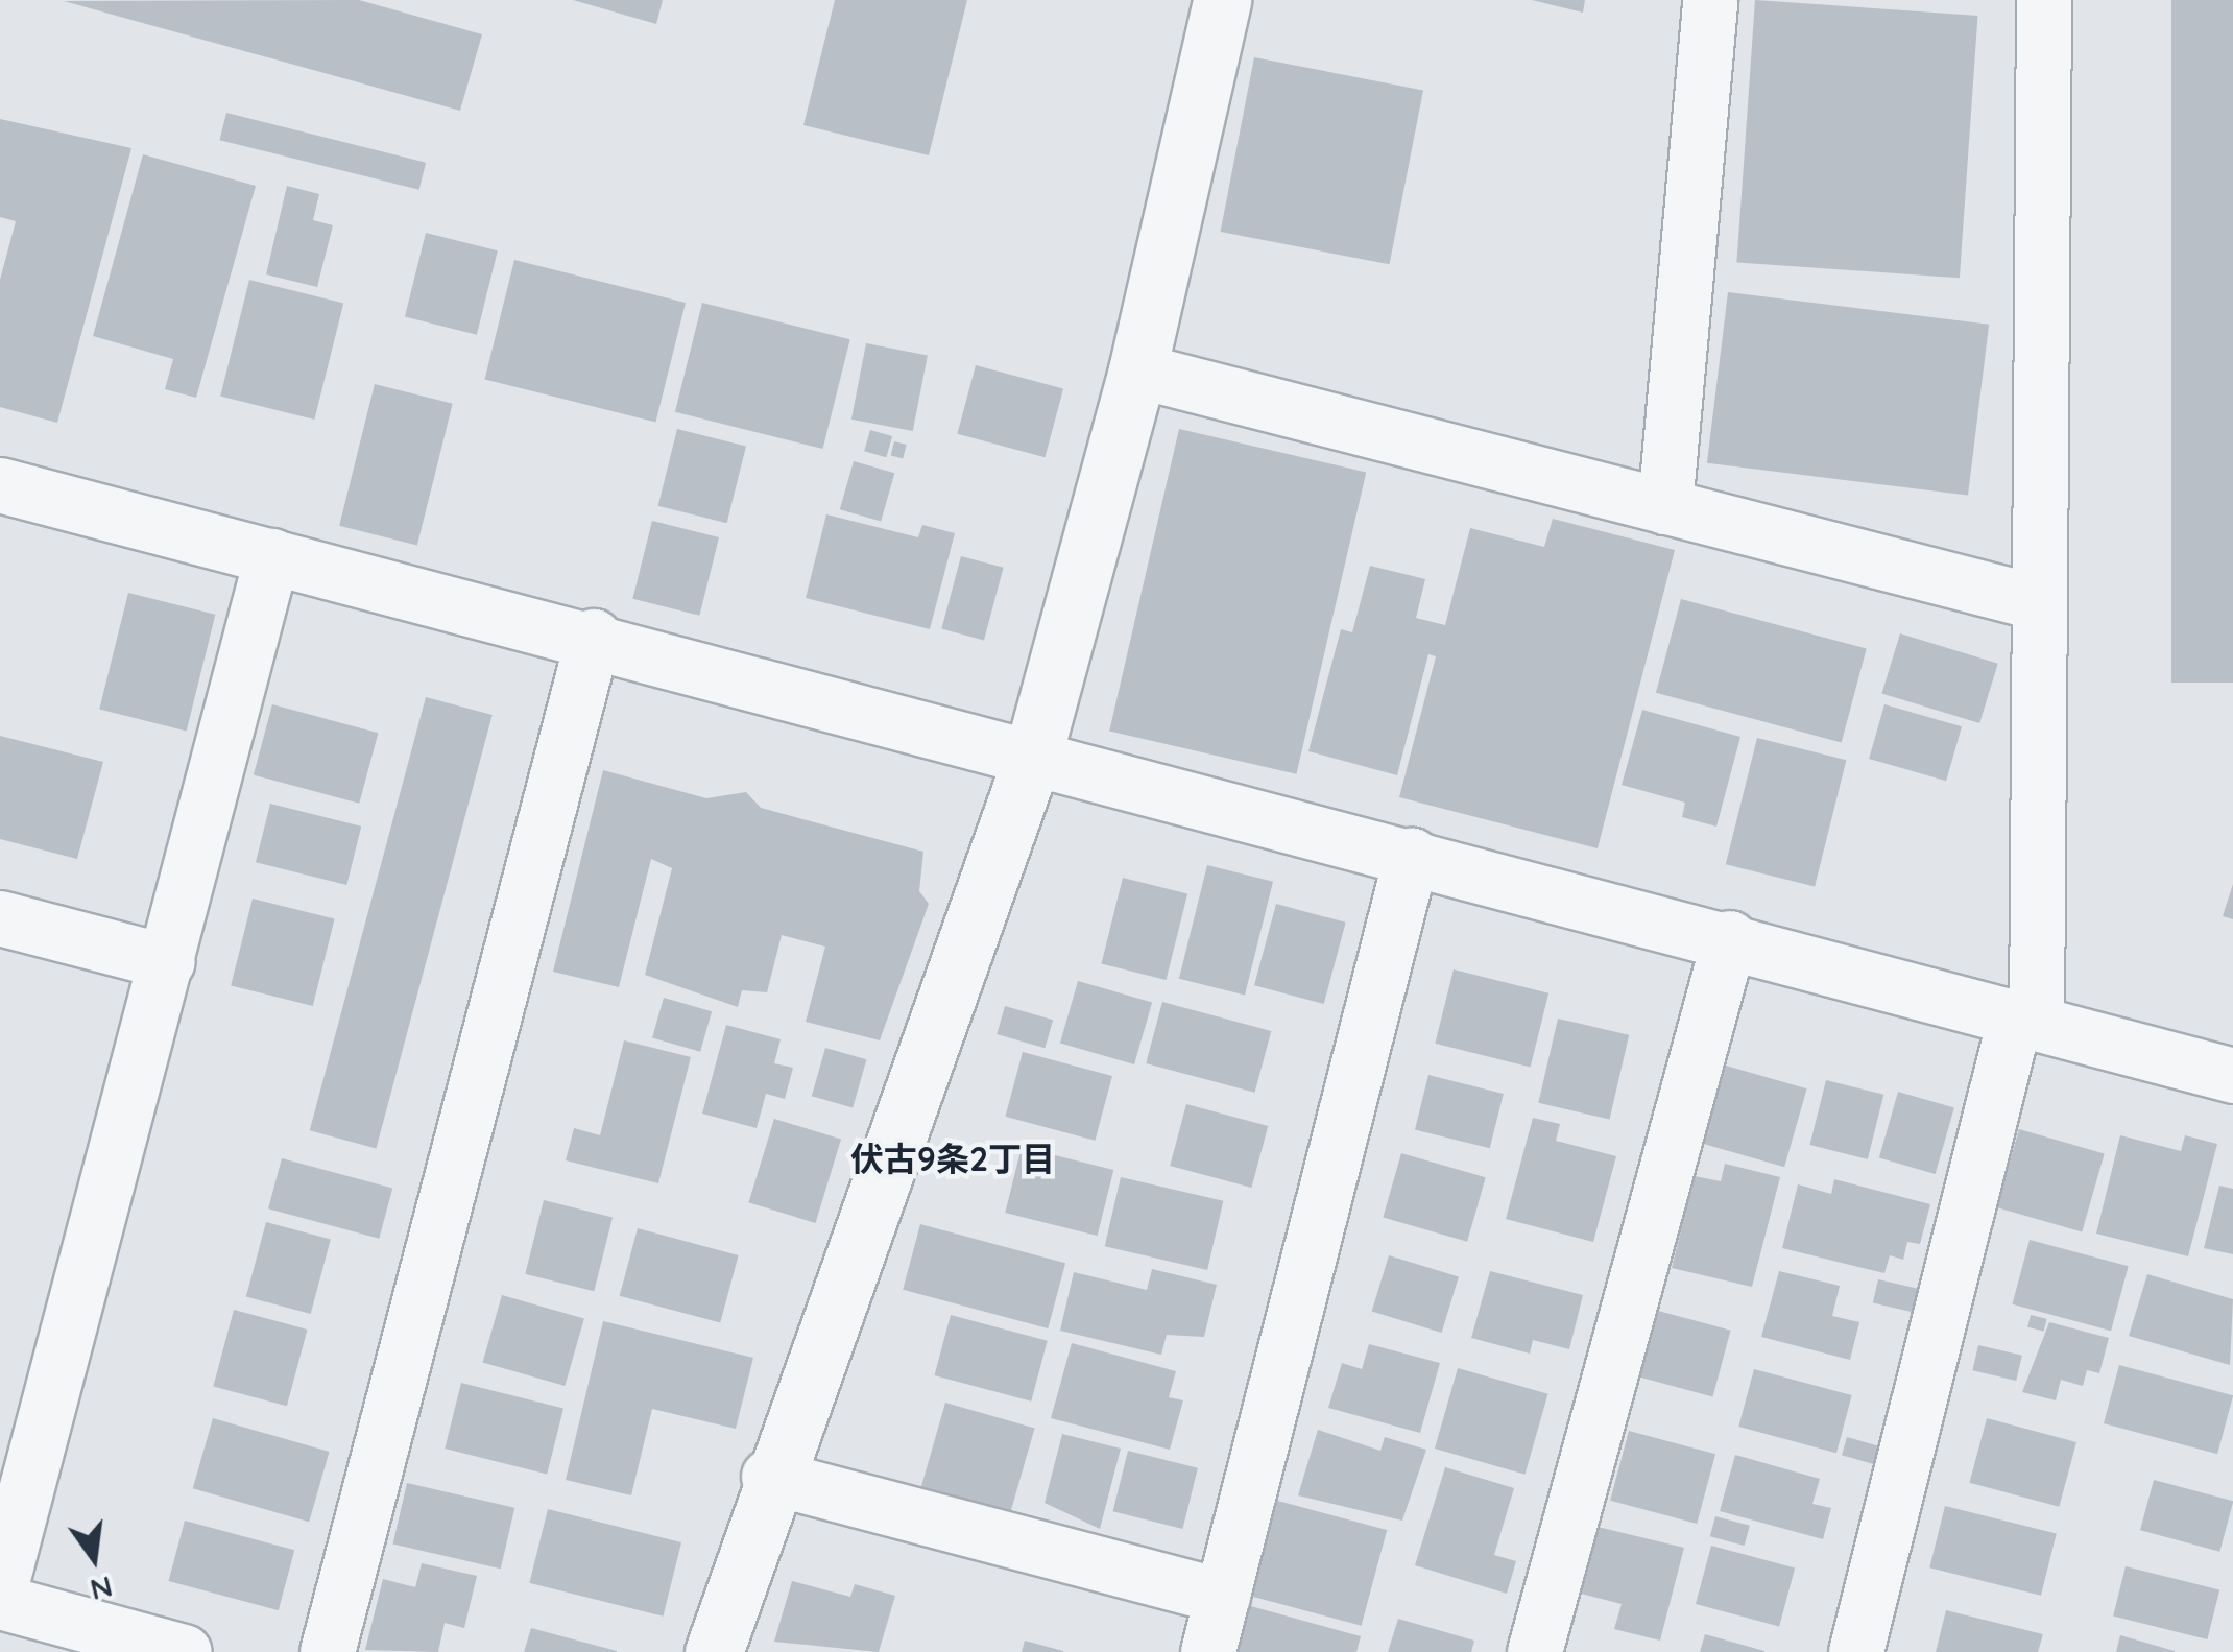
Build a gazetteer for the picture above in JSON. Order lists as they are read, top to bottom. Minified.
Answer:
{"districts":["伏古9条2丁目"],"north":"bottom"}
